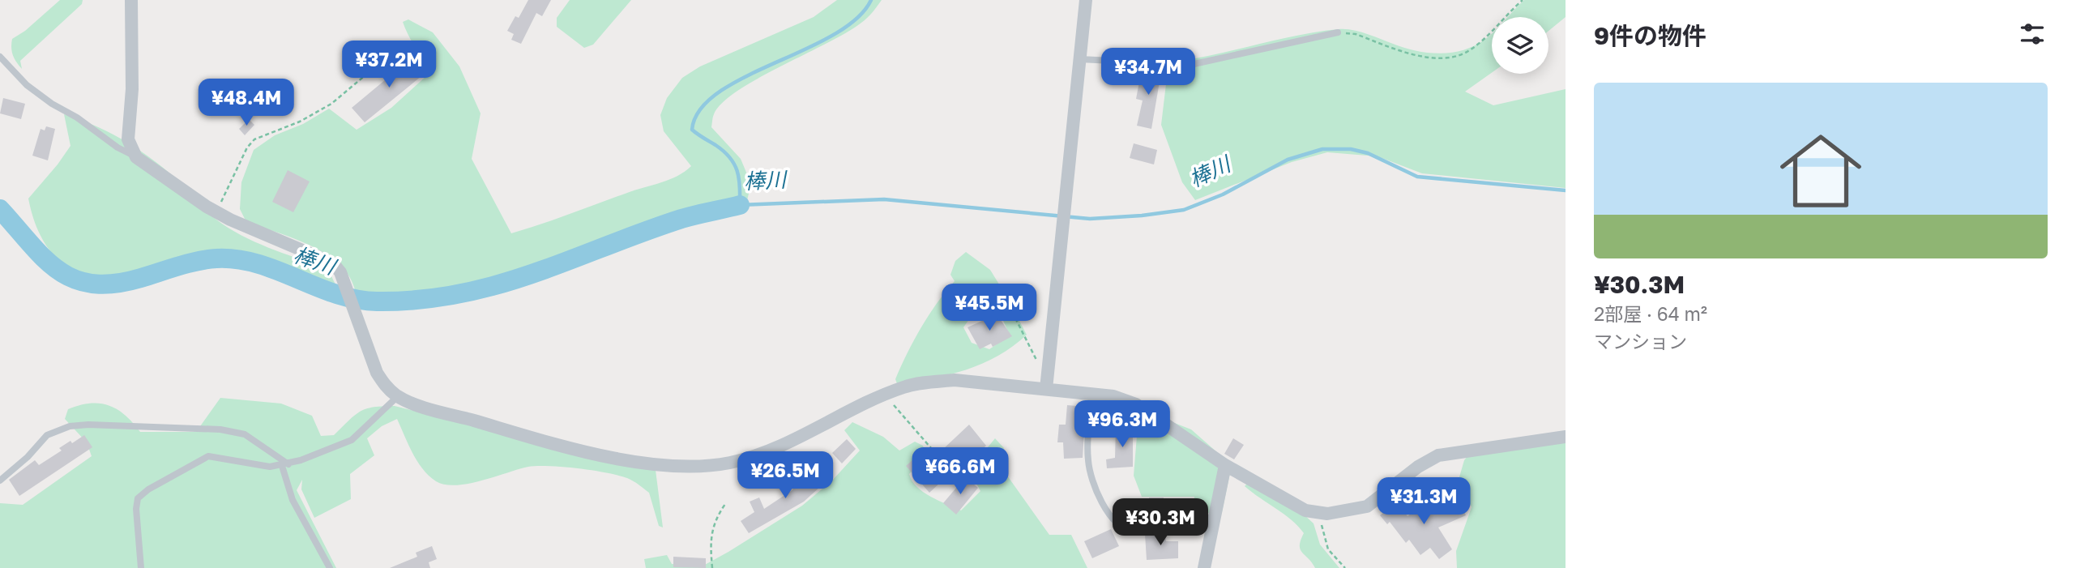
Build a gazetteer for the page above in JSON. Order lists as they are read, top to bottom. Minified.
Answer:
{"water":["棒川"],"page":{"heading":"9件の物件","price":["¥37.2M","¥34.7M","¥48.4M","¥45.5M","¥96.3M","¥66.6M","¥26.5M","¥31.3M","¥30.3M"],"list":[{"name":"¥30.3M","note":"2部屋 · 64 m² · マンション"}]}}
